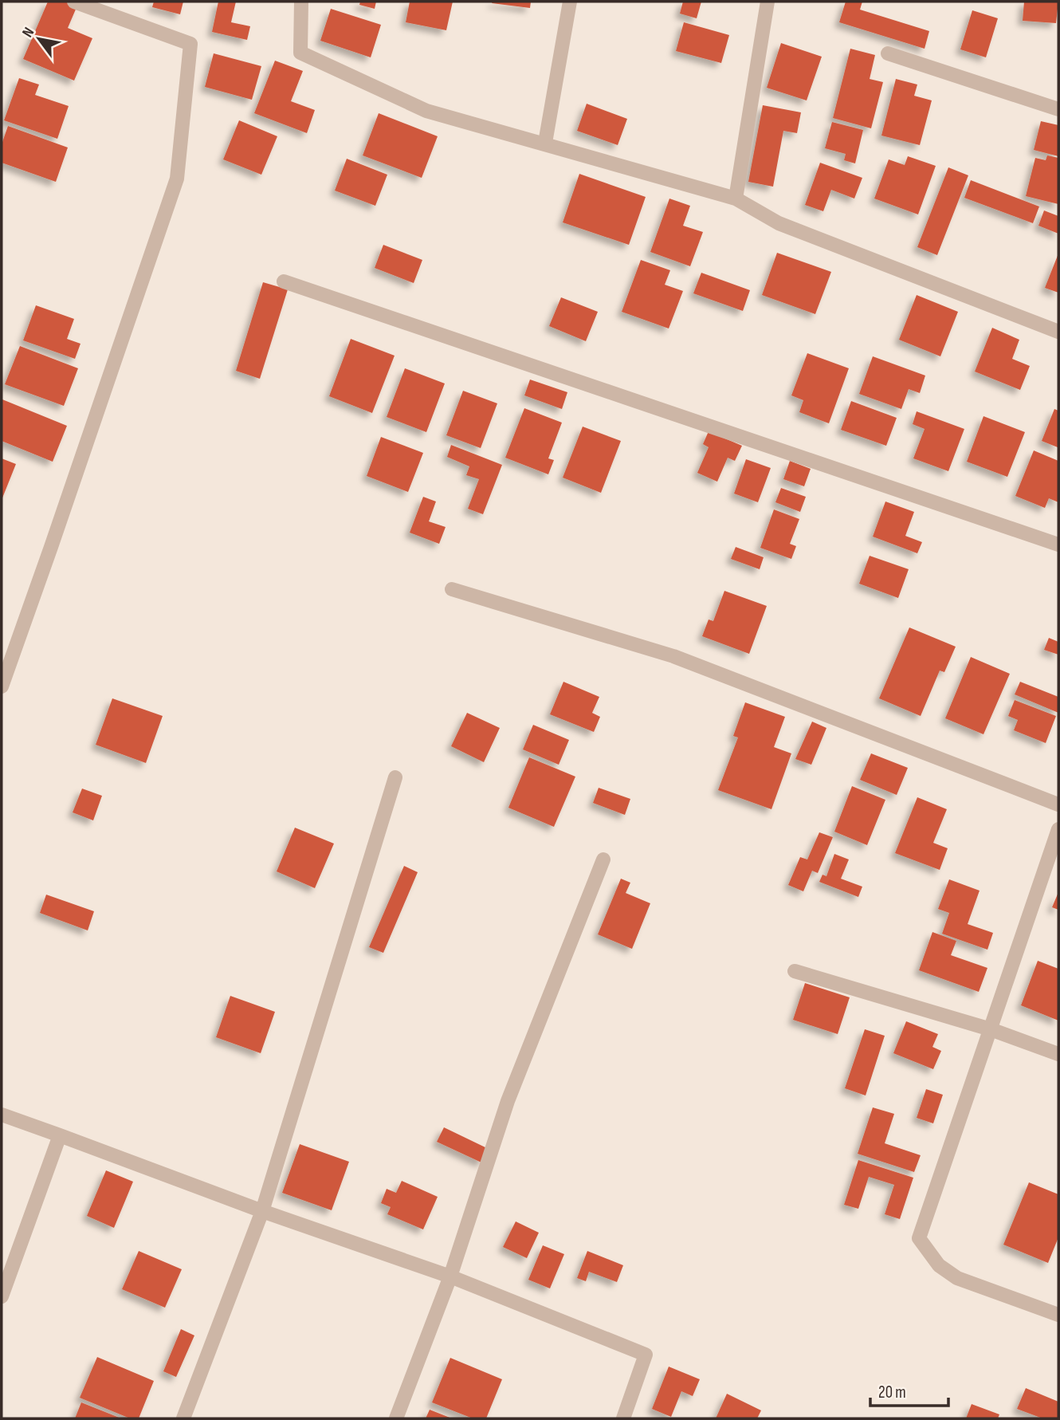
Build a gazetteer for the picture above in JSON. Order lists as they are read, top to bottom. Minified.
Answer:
{"scale_bar":"20 m","north":"top left"}
